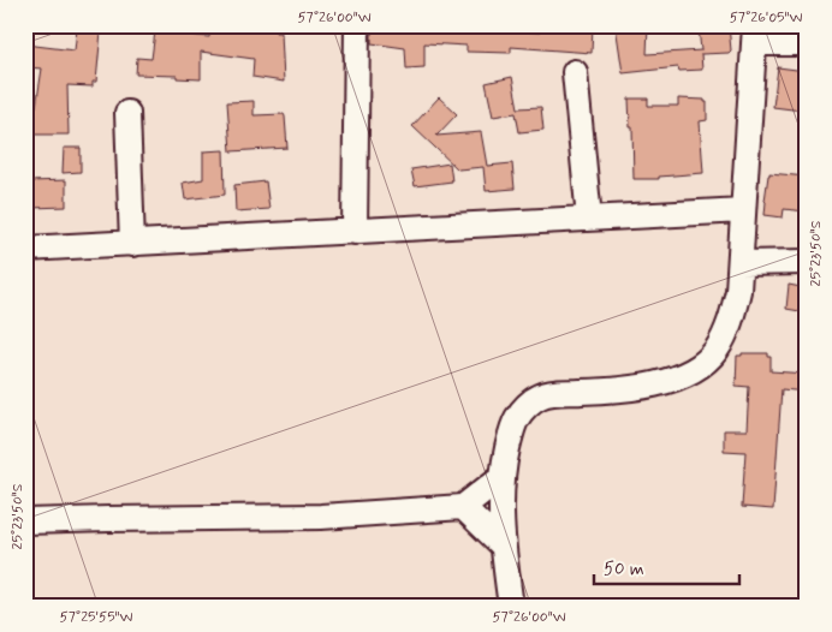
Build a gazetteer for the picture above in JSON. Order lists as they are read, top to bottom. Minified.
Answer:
{"scale_bar":"50 m","coordinates":["57°26'00\"W","57°26'05\"W","25°23'50\"S","57°25'55\"W"]}
